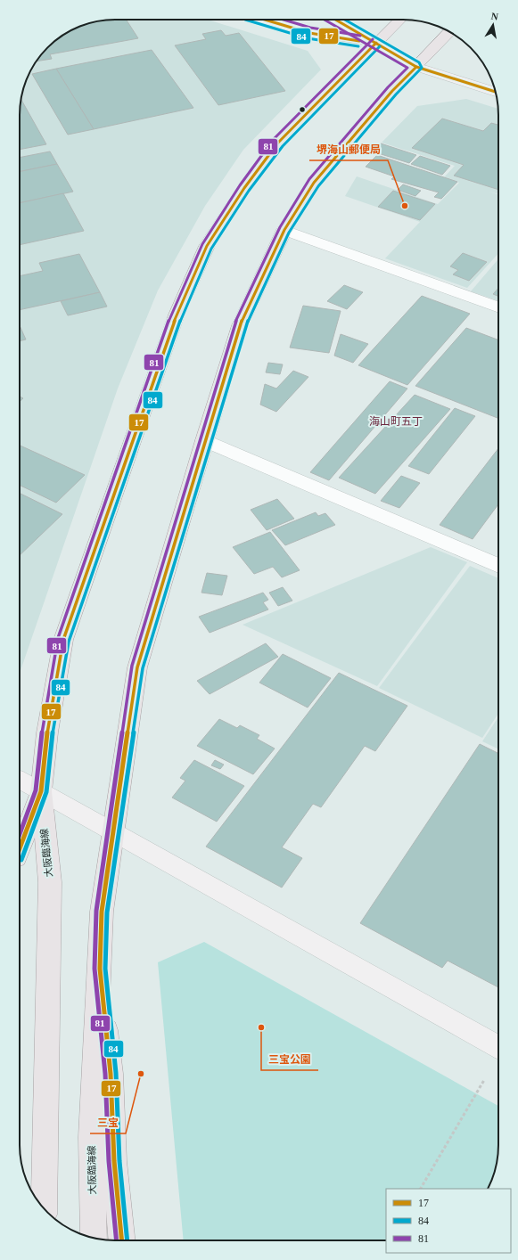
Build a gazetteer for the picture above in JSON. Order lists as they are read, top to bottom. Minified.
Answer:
{"streets":{"main road":["大阪臨海線"]},"districts":["海山町五丁"],"places":["堺海山郵便局","三宝公園","三宝"],"lines":["transit line 17","transit line 84","transit line 81"],"legend":["17","84","81"],"north":"top"}
